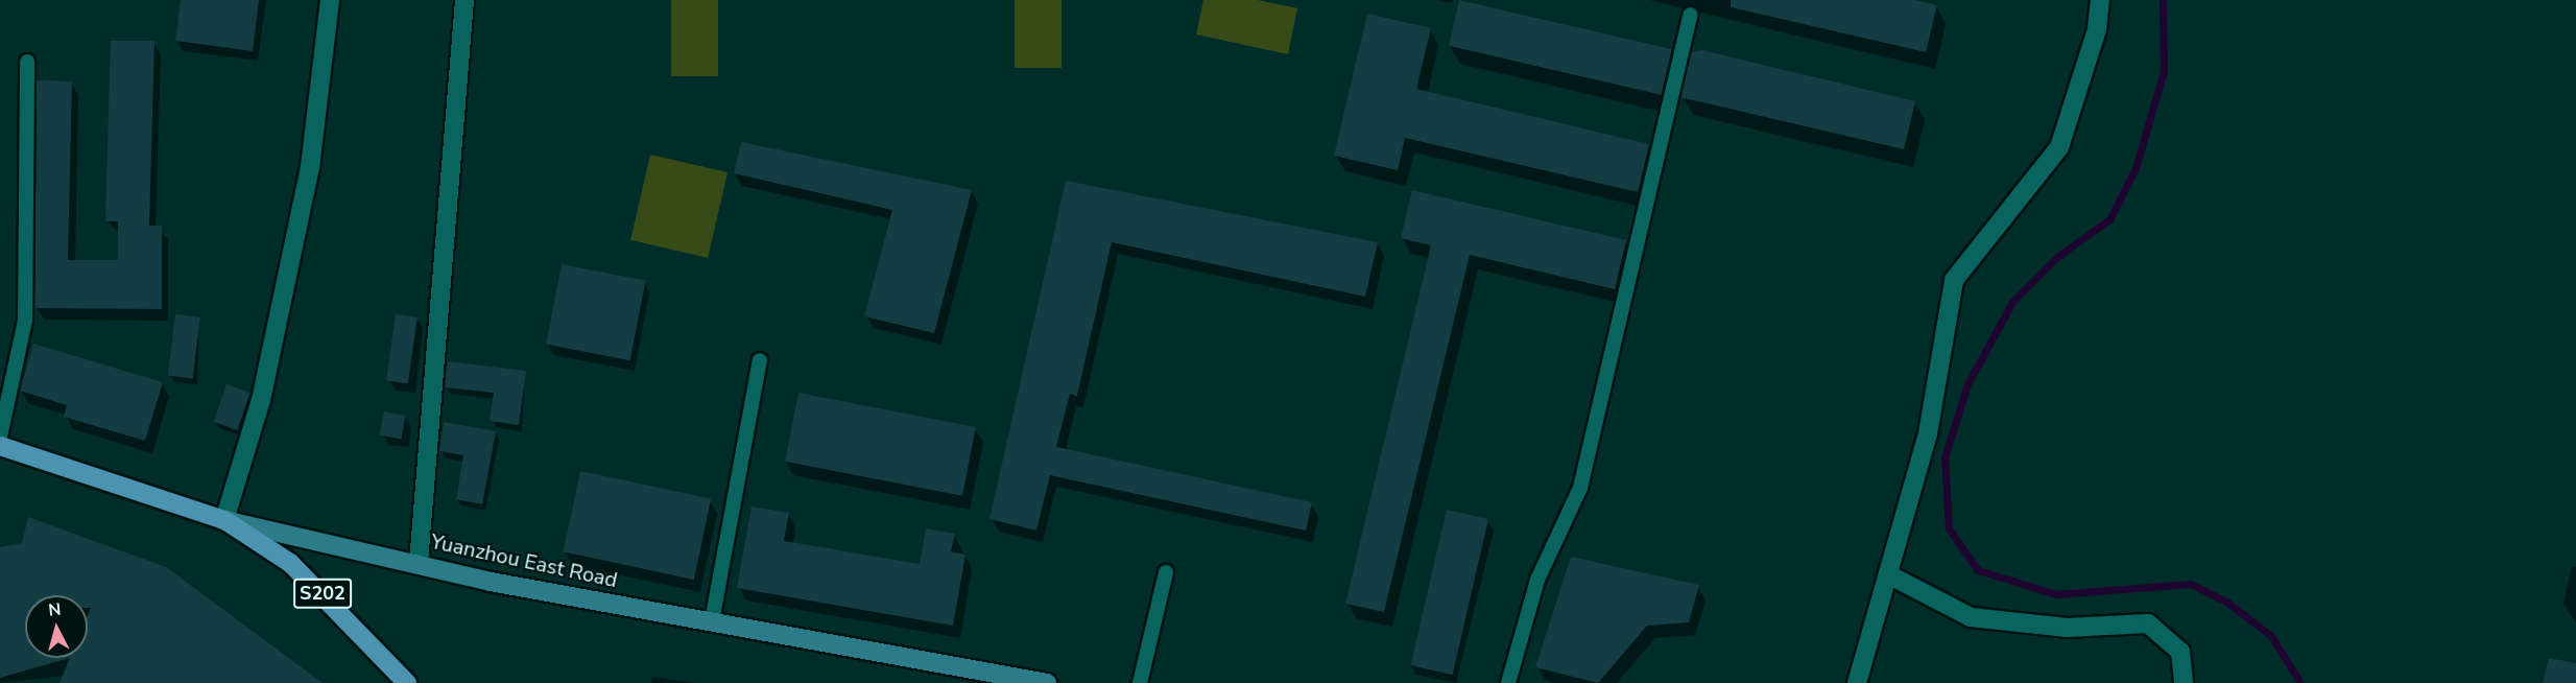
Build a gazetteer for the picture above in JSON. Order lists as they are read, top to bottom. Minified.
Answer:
{"streets":{"main road":["Yuanzhou East Road","S202"]},"crossings":[["Yuanzhou East Road","S202"]],"north":"top"}
